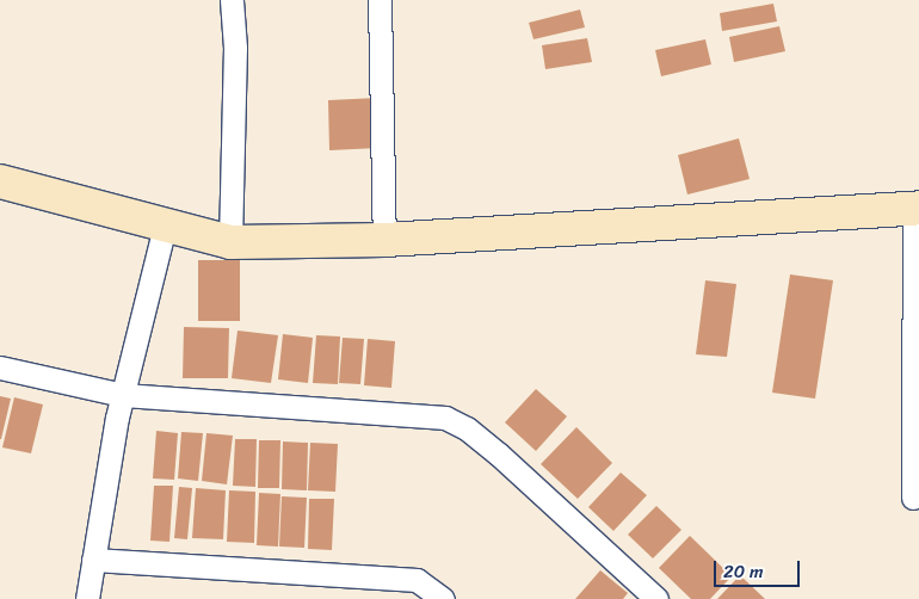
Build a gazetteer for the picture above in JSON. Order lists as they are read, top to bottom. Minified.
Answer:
{"scale_bar":"20 m"}
